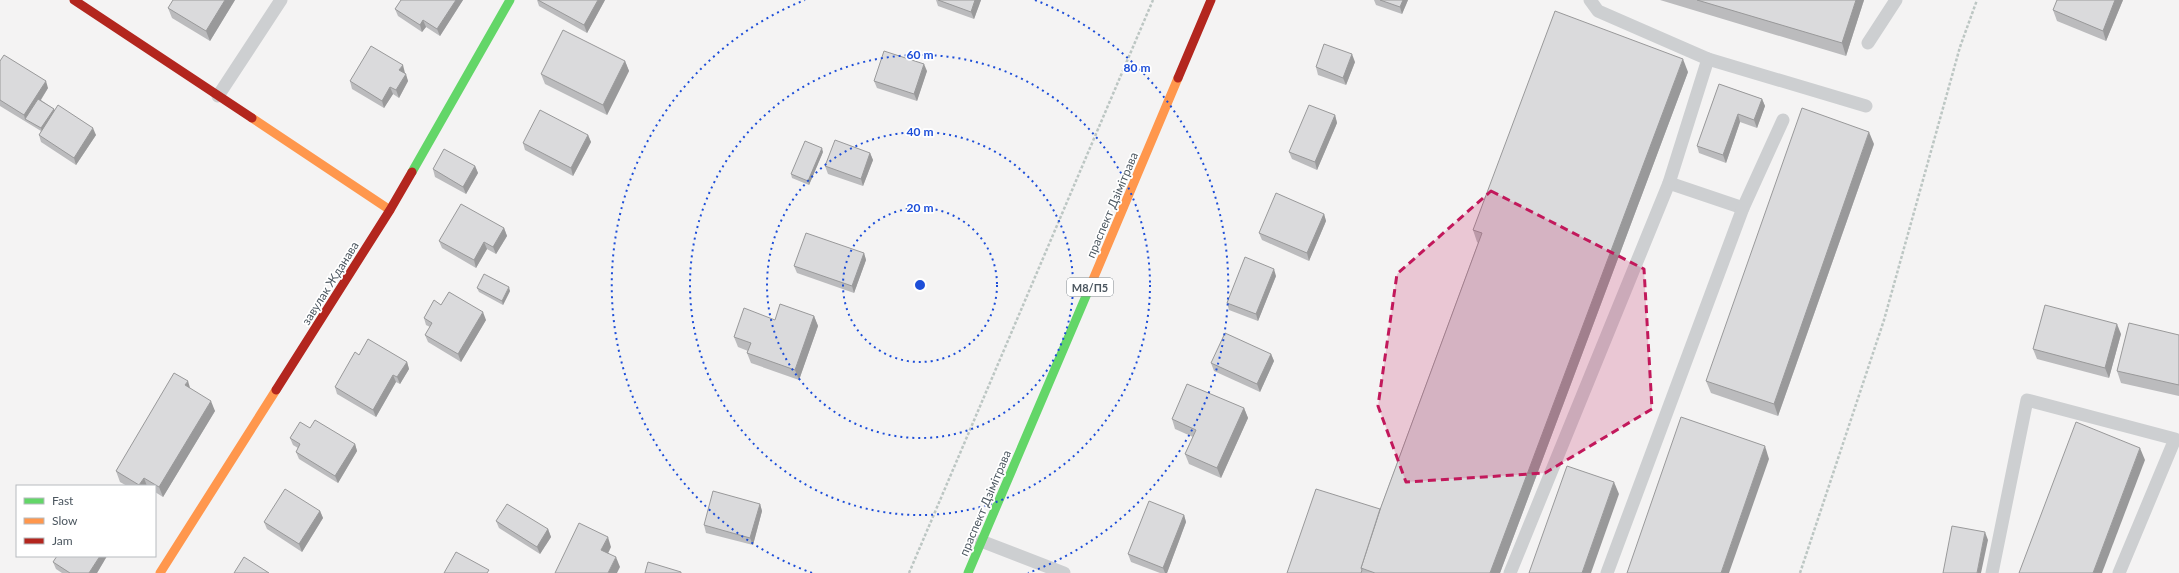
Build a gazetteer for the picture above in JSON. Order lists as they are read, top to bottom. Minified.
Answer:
{"streets":{"street":["праспект Дзімітрава","завулак Жданава","М8/П5"]},"legend":["Fast","Slow","Jam"],"rings":["60 m","80 m","40 m","20 m"]}
